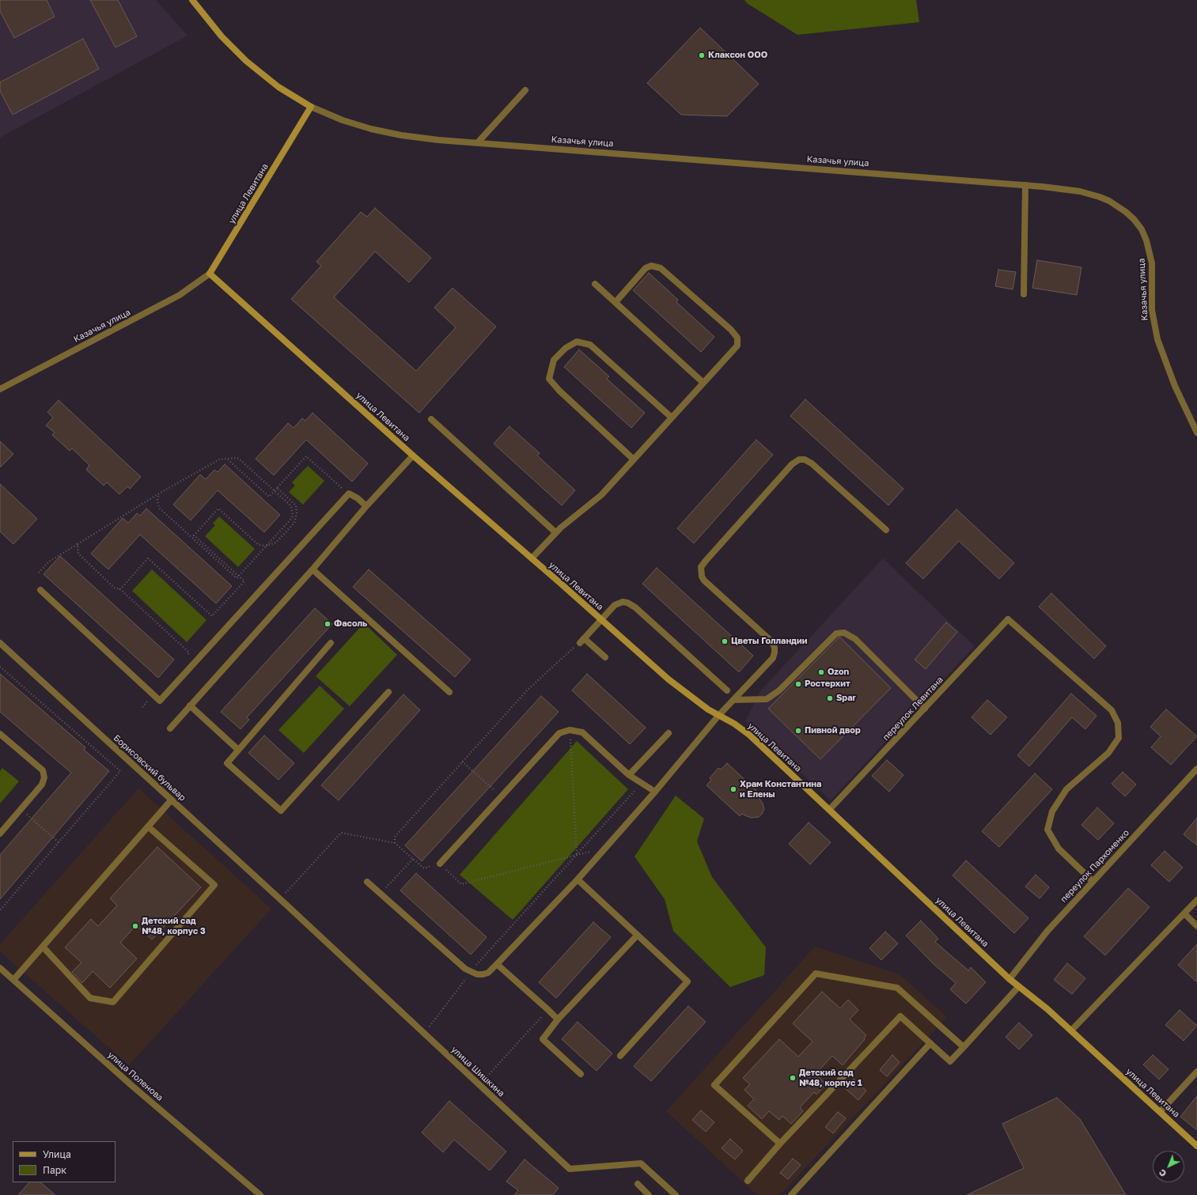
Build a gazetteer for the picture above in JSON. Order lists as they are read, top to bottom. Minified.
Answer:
{"streets":{"street":["Казачья улица","улица Левитана","переулок Левитана","Борисовский бульвар","переулок Пархоменко","улица Шишкина","улица Поленова"]},"crossings":[["Казачья улица","улица Левитана"],["улица Левитана","переулок Левитана"],["улица Левитана","переулок Пархоменко"],["переулок Левитана","переулок Пархоменко"],["Борисовский бульвар","улица Шишкина"]],"places":["Клаксон ООО","Фасоль","Цветы Голландии","Ozon","Ростерхит","Spar","Пивной двор","Храм Константина и Елены","Детский сад №48, корпус 3","Детский сад №48, корпус 1"],"legend":["Улица","Парк"],"north":"bottom left"}
